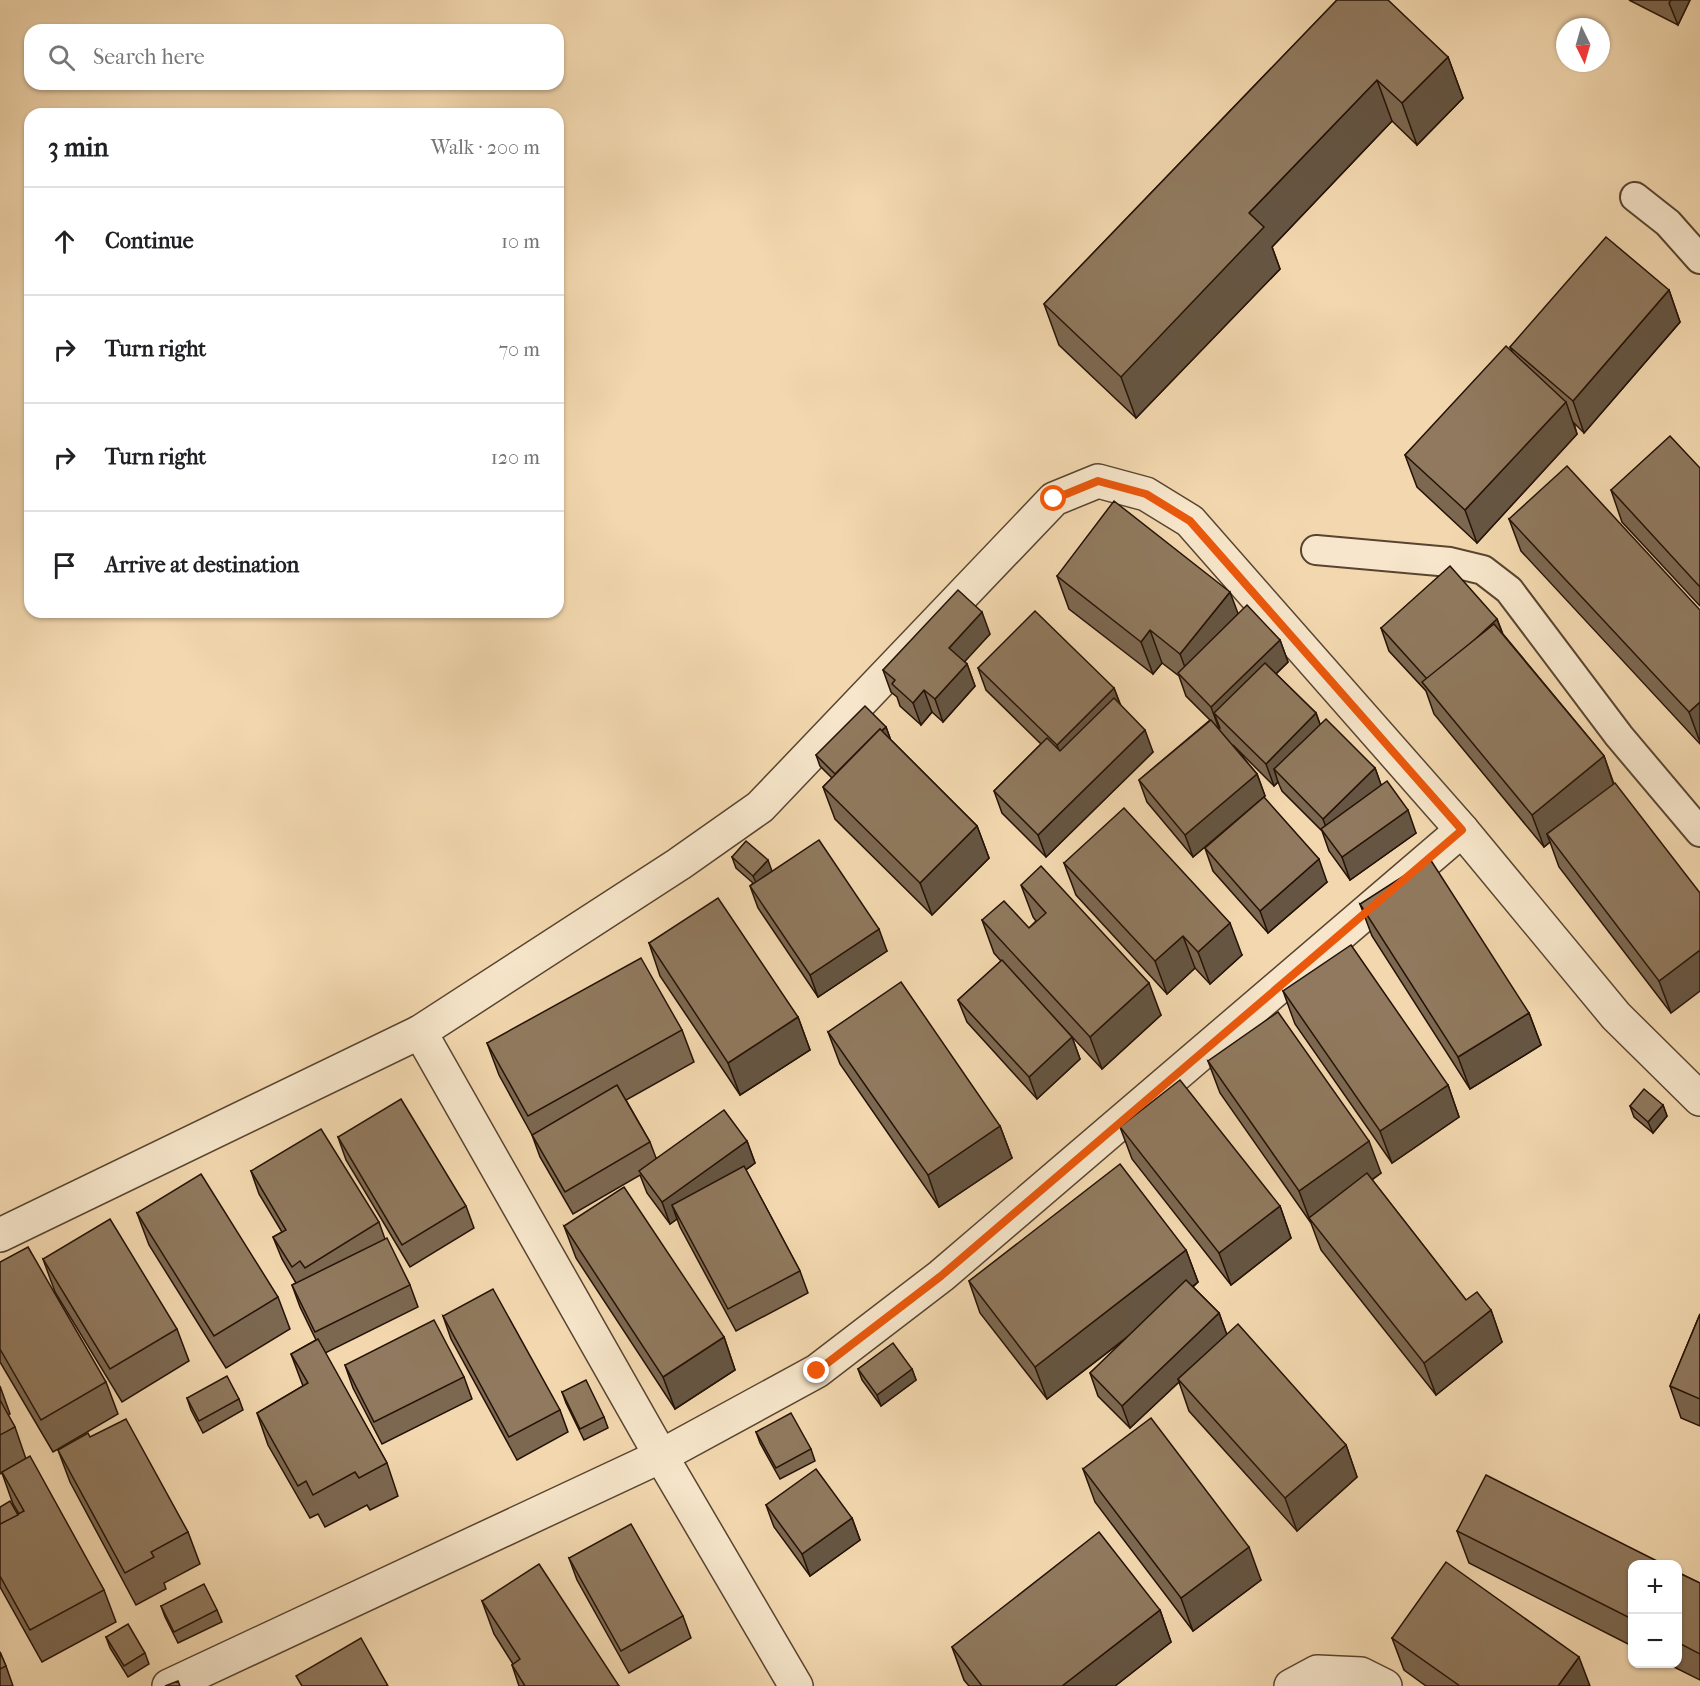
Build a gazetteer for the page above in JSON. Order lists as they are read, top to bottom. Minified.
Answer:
{"north":"bottom","page":{"search":"Search here","heading":["3 min","Walk · 200 m"],"list":[["Continue","10 m"],["Turn right","70 m"],["Turn right","120 m"],"Arrive at destination"],"map_buttons":["+","−"]}}
